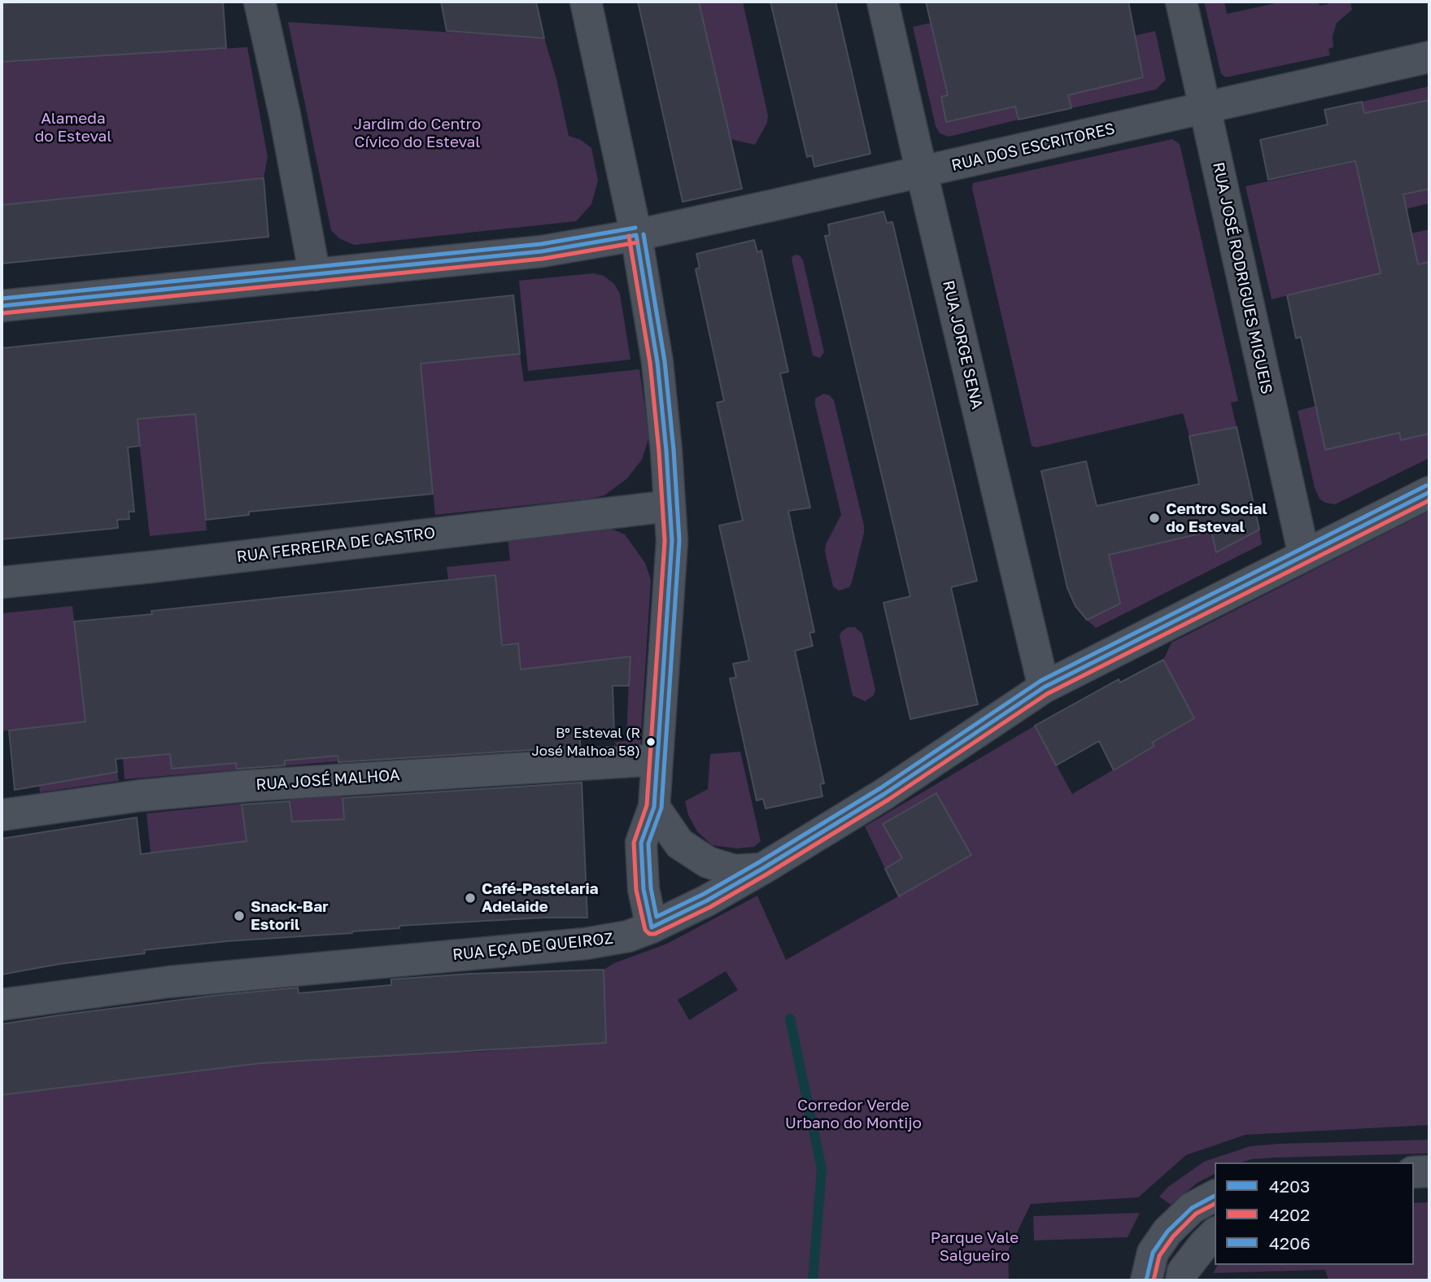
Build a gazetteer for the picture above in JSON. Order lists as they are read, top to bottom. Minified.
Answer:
{"streets":{"street":["RUA DOS ESCRITORES","RUA JOSÉ RODRIGUES MIGUEIS","RUA JORGE SENA","RUA FERREIRA DE CASTRO","RUA JOSÉ MALHOA","RUA EÇA DE QUEIROZ"]},"crossings":[["RUA DOS ESCRITORES","RUA JOSÉ RODRIGUES MIGUEIS"],["RUA DOS ESCRITORES","RUA JORGE SENA"],["RUA JOSÉ RODRIGUES MIGUEIS","RUA EÇA DE QUEIROZ"],["RUA JORGE SENA","RUA EÇA DE QUEIROZ"]],"parks":["Alameda do Esteval","Jardim do Centro Cívico do Esteval","Corredor Verde Urbano do Montijo","Parque Vale Salgueiro"],"places":["Centro Social do Esteval","Bº Esteval (R José Malhoa 58)","Café-Pastelaria Adelaide","Snack-Bar Estoril"],"lines":["transit line 4206","transit line 4203","transit line 4202"],"legend":["4203","4202","4206"]}
